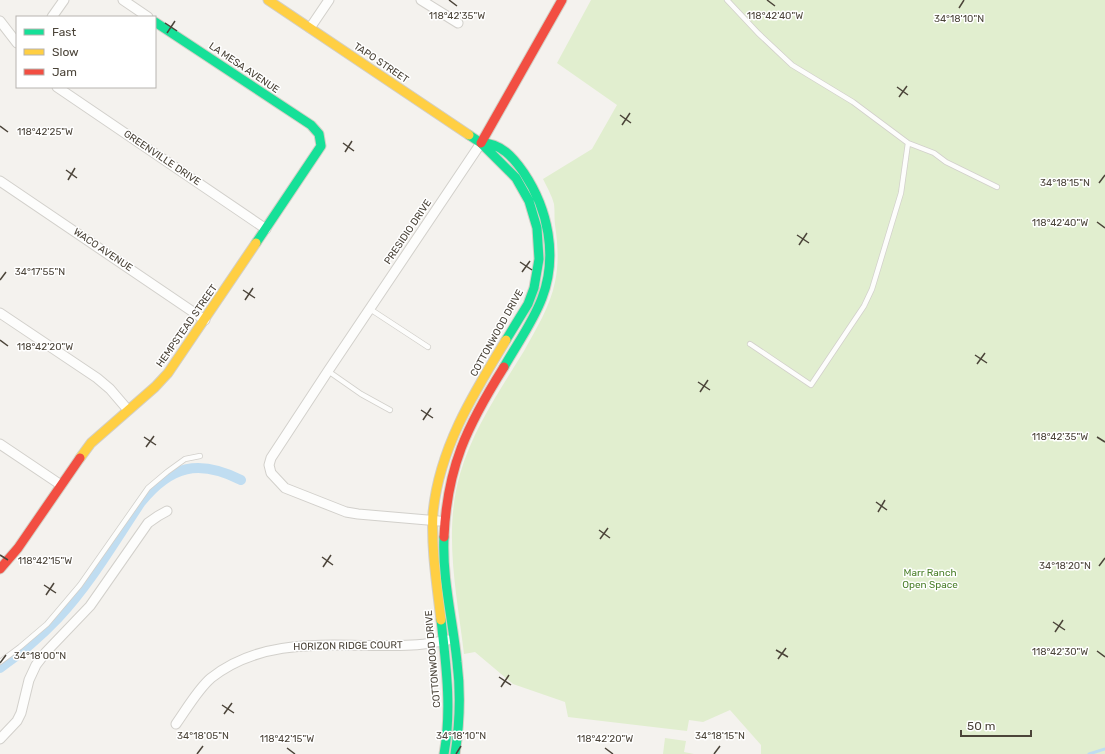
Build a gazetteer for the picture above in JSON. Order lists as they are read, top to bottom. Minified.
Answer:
{"streets":{"street":["TAPO STREET","LA MESA AVENUE","GREENVILLE DRIVE","PRESIDIO DRIVE","WACO AVENUE","HEMPSTEAD STREET","COTTONWOOD DRIVE","HORIZON RIDGE COURT"]},"crossings":[["TAPO STREET","PRESIDIO DRIVE"],["TAPO STREET","COTTONWOOD DRIVE"],["LA MESA AVENUE","HEMPSTEAD STREET"],["GREENVILLE DRIVE","HEMPSTEAD STREET"],["PRESIDIO DRIVE","COTTONWOOD DRIVE"],["WACO AVENUE","HEMPSTEAD STREET"],["COTTONWOOD DRIVE","HORIZON RIDGE COURT"]],"parks":["Marr Ranch Open Space"],"legend":["Fast","Slow","Jam"],"scale_bar":"50 m","coordinates":["118°42'35\"W","118°42'40\"W","34°18'10\"N","118°42'25\"W","34°18'15\"N","34°17'55\"N","118°42'20\"W","118°42'15\"W","34°18'20\"N","118°42'30\"W","34°18'00\"N","34°18'05\"N"]}
